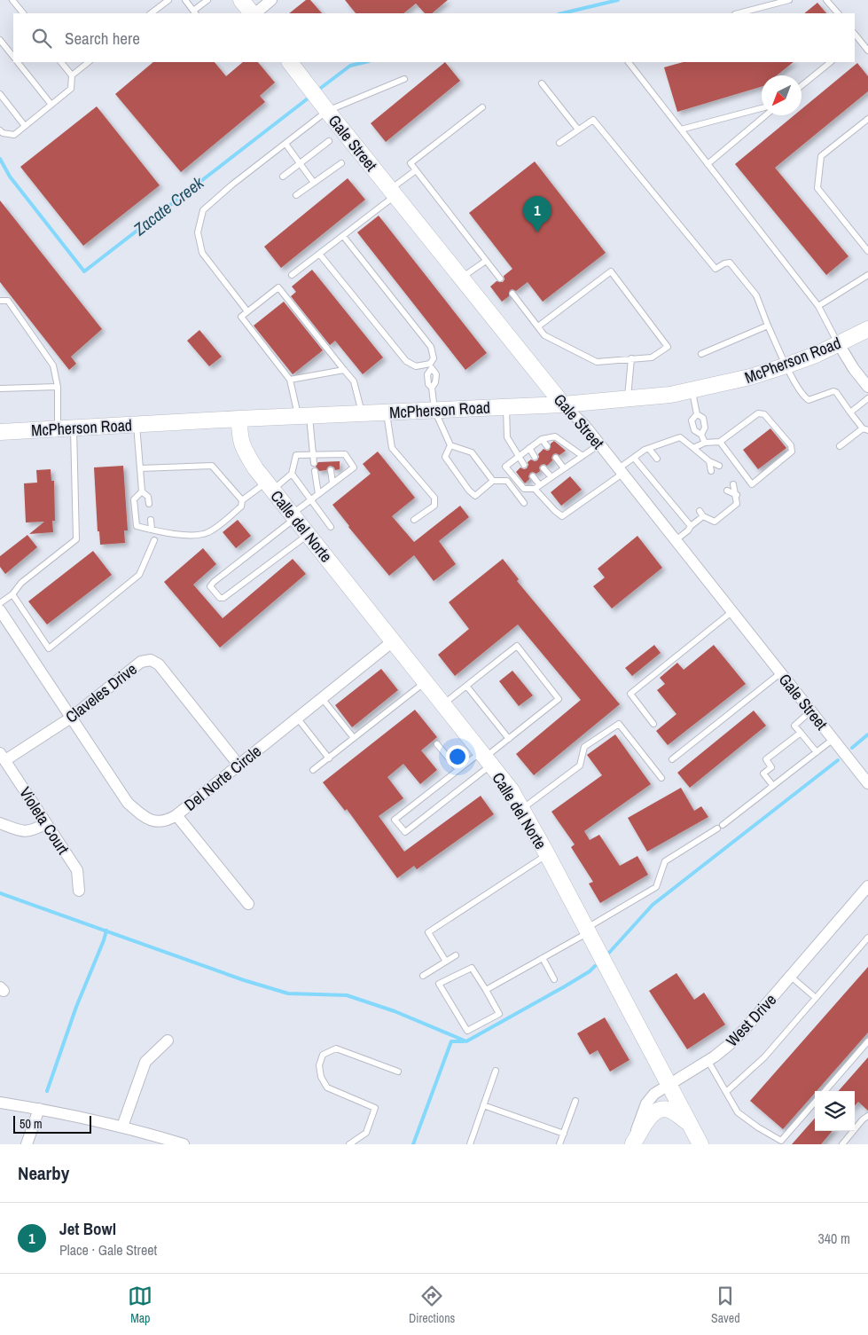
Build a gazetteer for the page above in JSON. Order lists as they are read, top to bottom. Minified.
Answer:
{"streets":{"street":["Gale Street","McPherson Road","Calle del Norte","Claveles Drive","Del Norte Circle","Violeta Court","West Drive"]},"crossings":[["Gale Street","McPherson Road"],["McPherson Road","Calle del Norte"],["Calle del Norte","Del Norte Circle"],["Calle del Norte","West Drive"],["Claveles Drive","Del Norte Circle"],["Claveles Drive","Violeta Court"]],"water":["Zacate Creek"],"scale_bar":"50 m","north":"bottom left","page":{"search":"Search here","pins":"1","scale":"50 m","heading":"Nearby","list":[{"mark":"1","name":"Jet Bowl","note":"Place · Gale Street","value":"340 m"}],"nav":["Map","Directions","Saved"]}}
